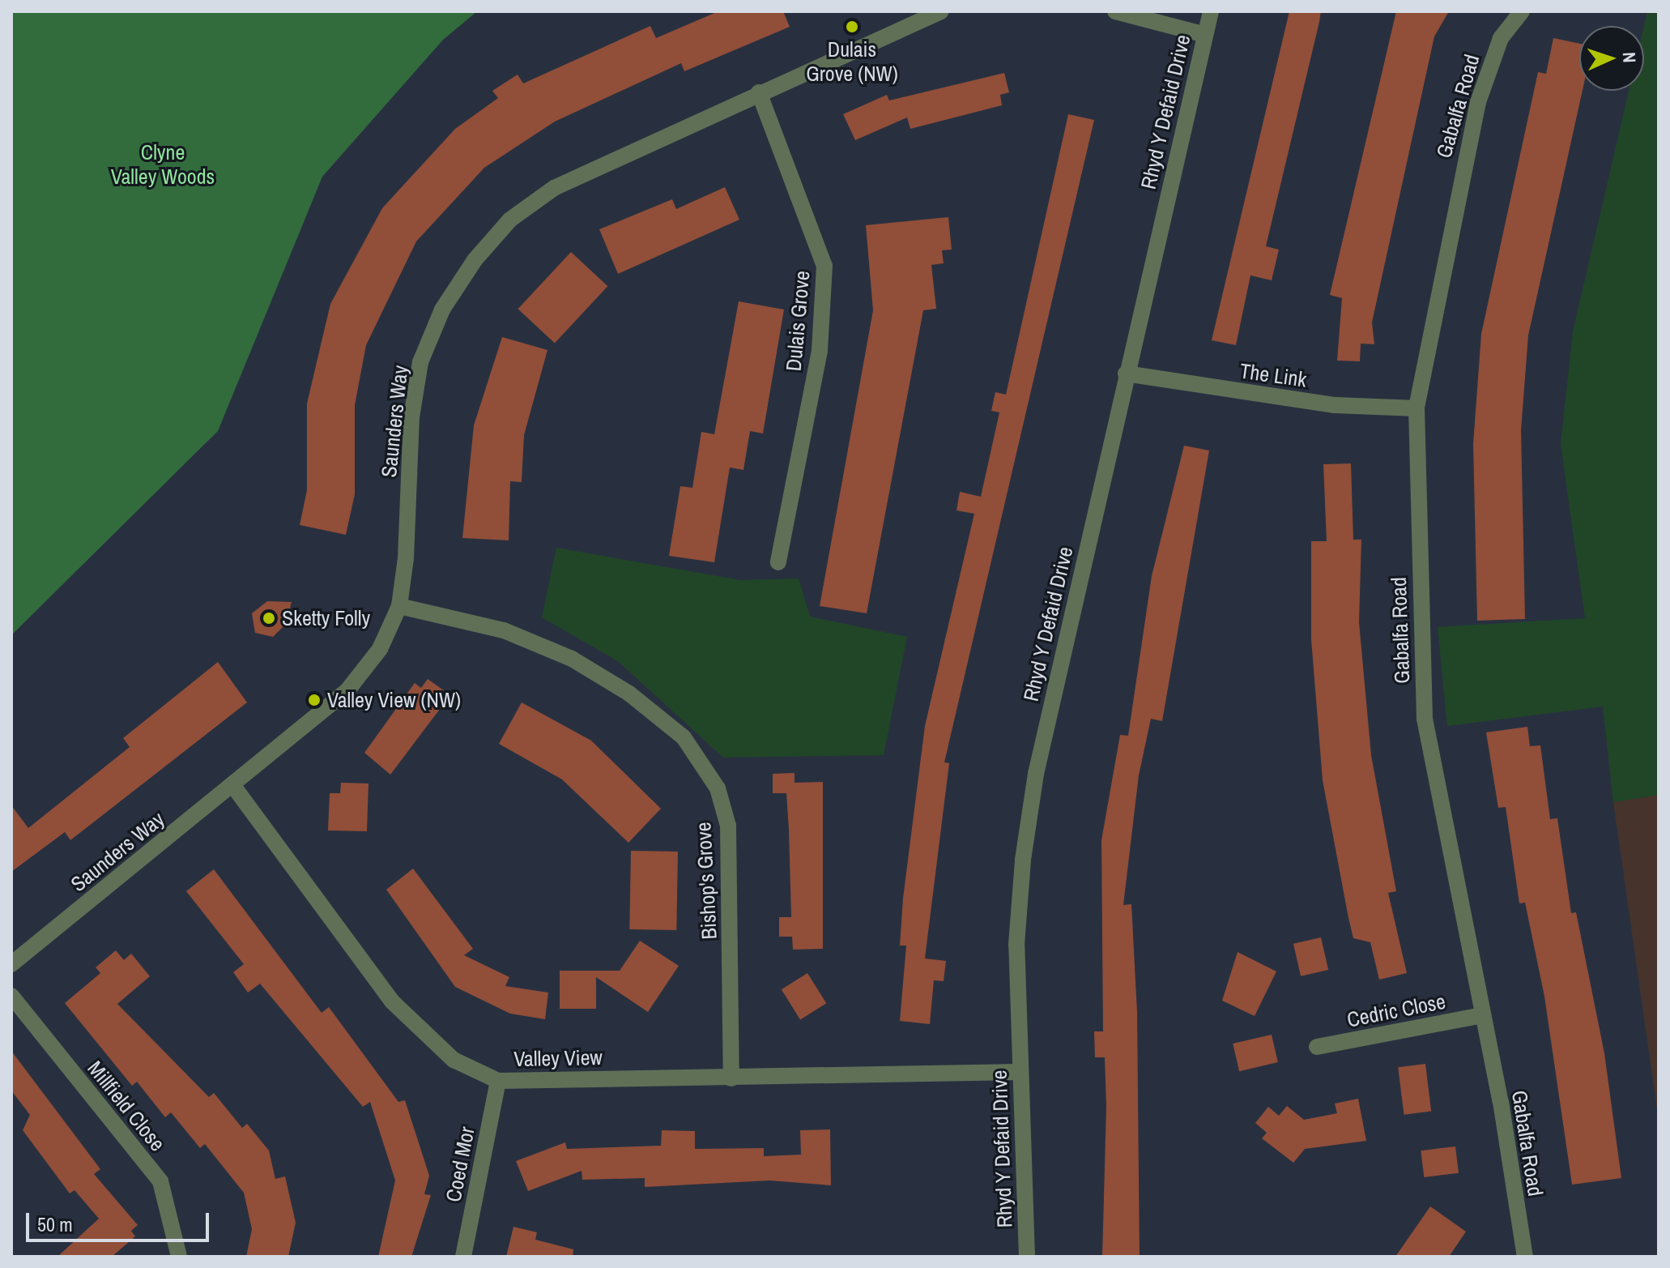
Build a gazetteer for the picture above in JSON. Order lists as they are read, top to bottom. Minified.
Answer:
{"streets":{"street":["Gabalfa Road","Rhyd Y Defaid Drive","Dulais Grove","The Link","Saunders Way","Bishop's Grove","Cedric Close","Valley View","Millfield Close","Coed Mor"]},"crossings":[["Gabalfa Road","The Link"],["Gabalfa Road","Cedric Close"],["Rhyd Y Defaid Drive","The Link"],["Rhyd Y Defaid Drive","Valley View"],["Dulais Grove","Saunders Way"],["Saunders Way","Bishop's Grove"],["Saunders Way","Valley View"],["Bishop's Grove","Valley View"],["Valley View","Coed Mor"]],"parks":["Clyne Valley Woods"],"places":["Dulais Grove (NW)","Sketty Folly","Valley View (NW)"],"scale_bar":"50 m","north":"right"}
